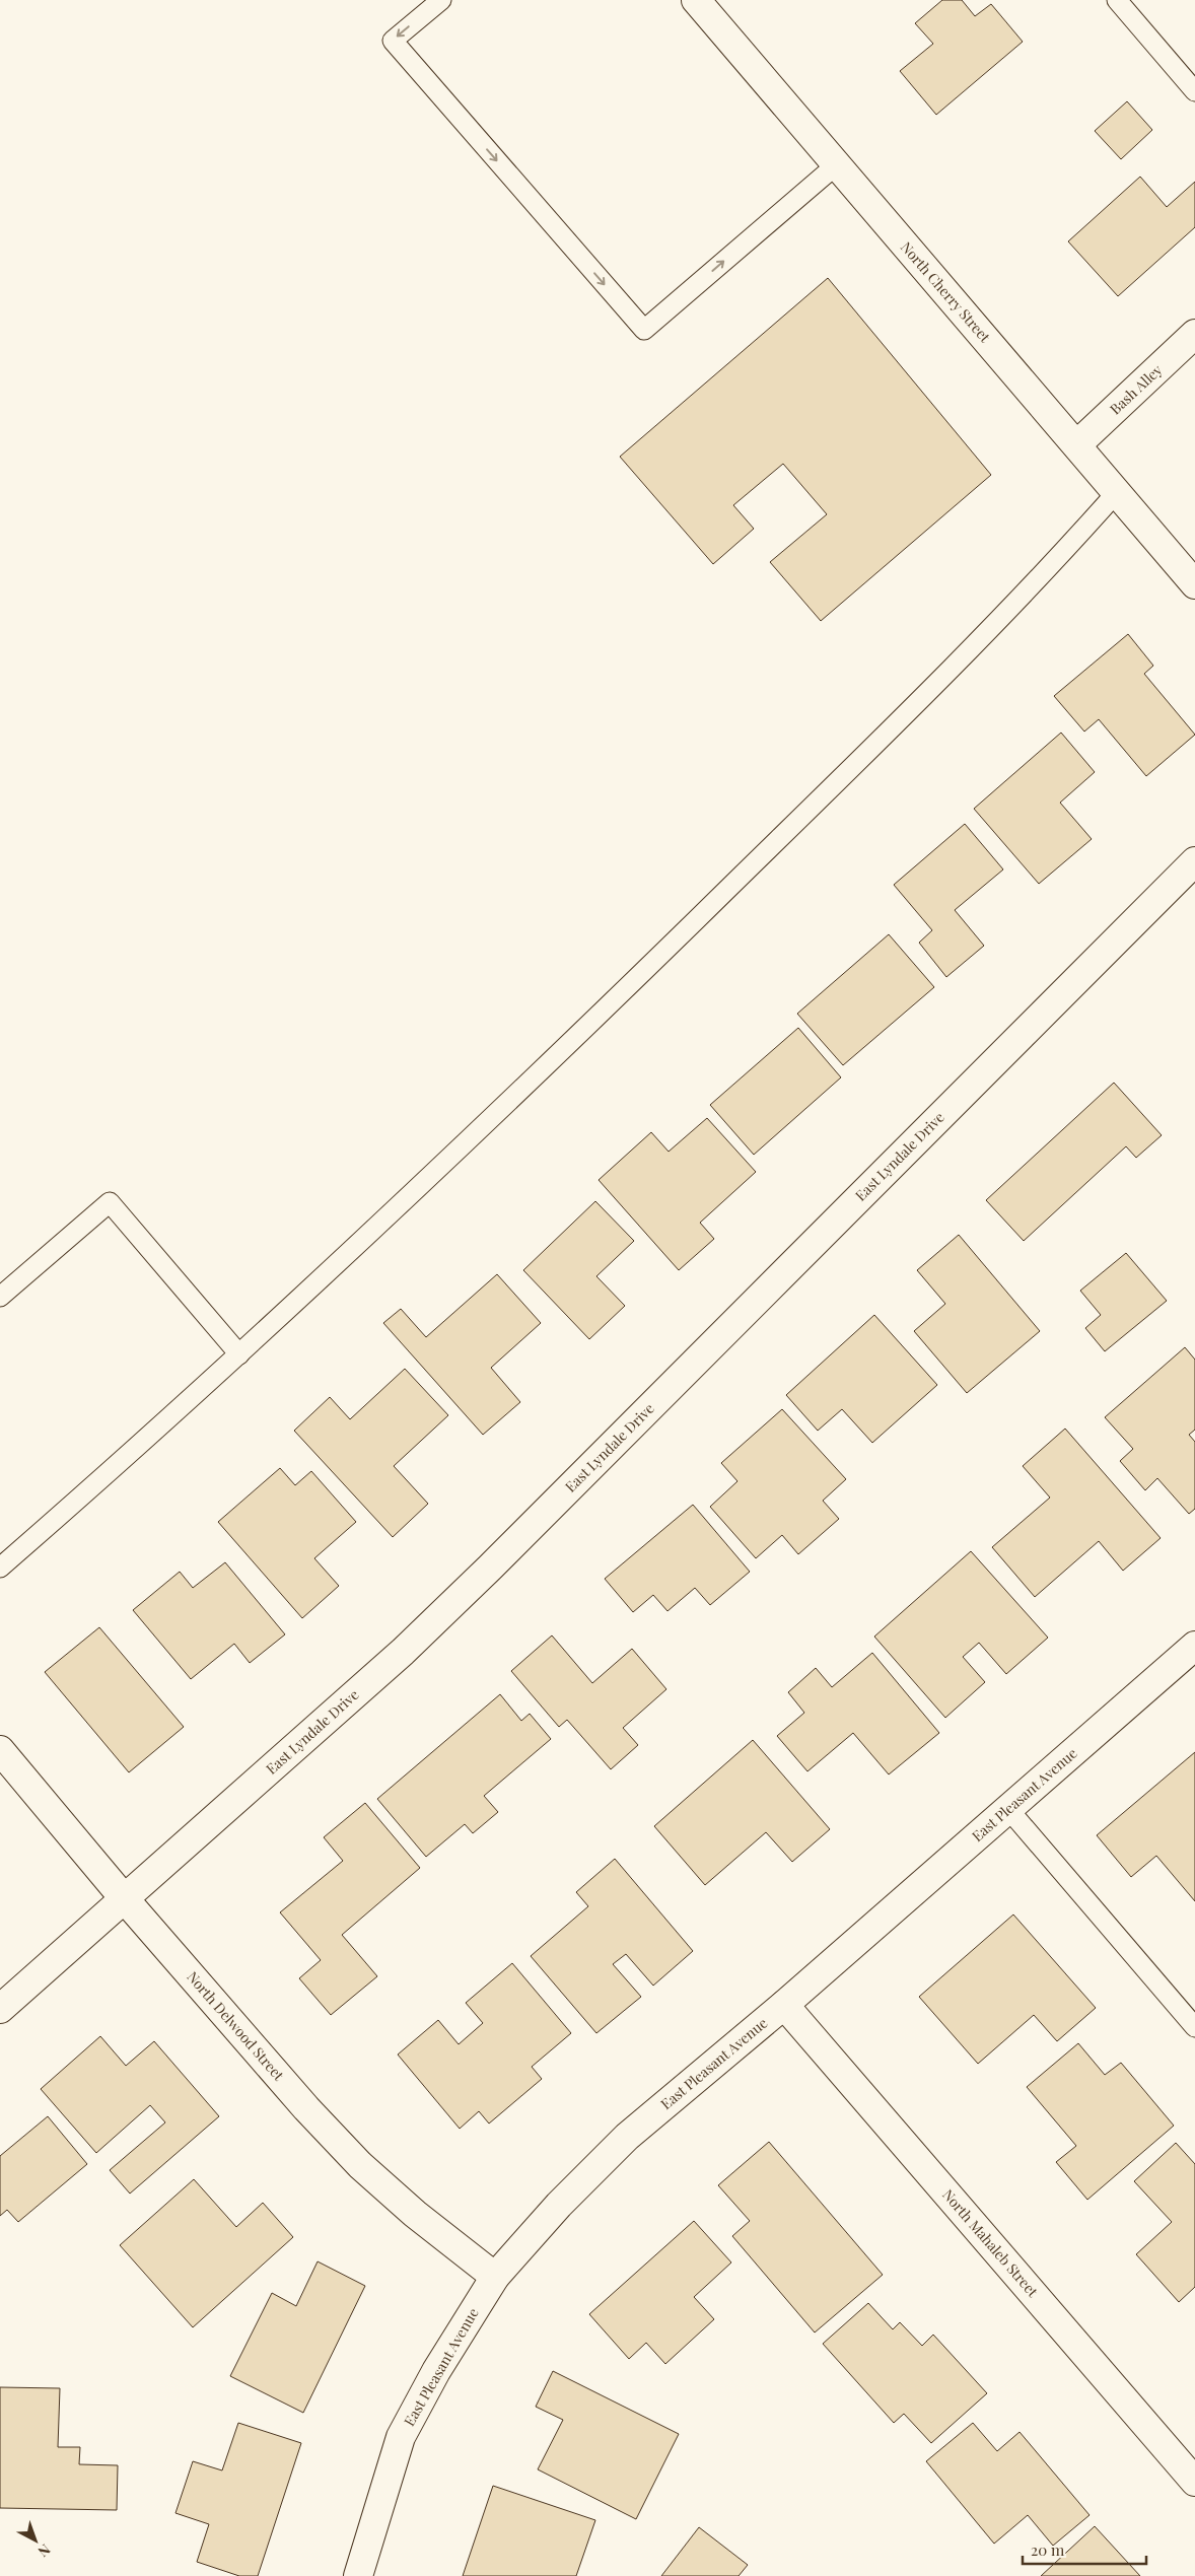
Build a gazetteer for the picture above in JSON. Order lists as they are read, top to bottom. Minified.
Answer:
{"streets":{"street":["North Cherry Street","Bash Alley","East Lyndale Drive","East Pleasant Avenue","North Delwood Street","North Mahaleb Street"]},"crossings":[["North Cherry Street","Bash Alley"],["East Lyndale Drive","North Delwood Street"],["East Pleasant Avenue","North Delwood Street"],["East Pleasant Avenue","North Mahaleb Street"]],"scale_bar":"20 m","north":"bottom right"}
